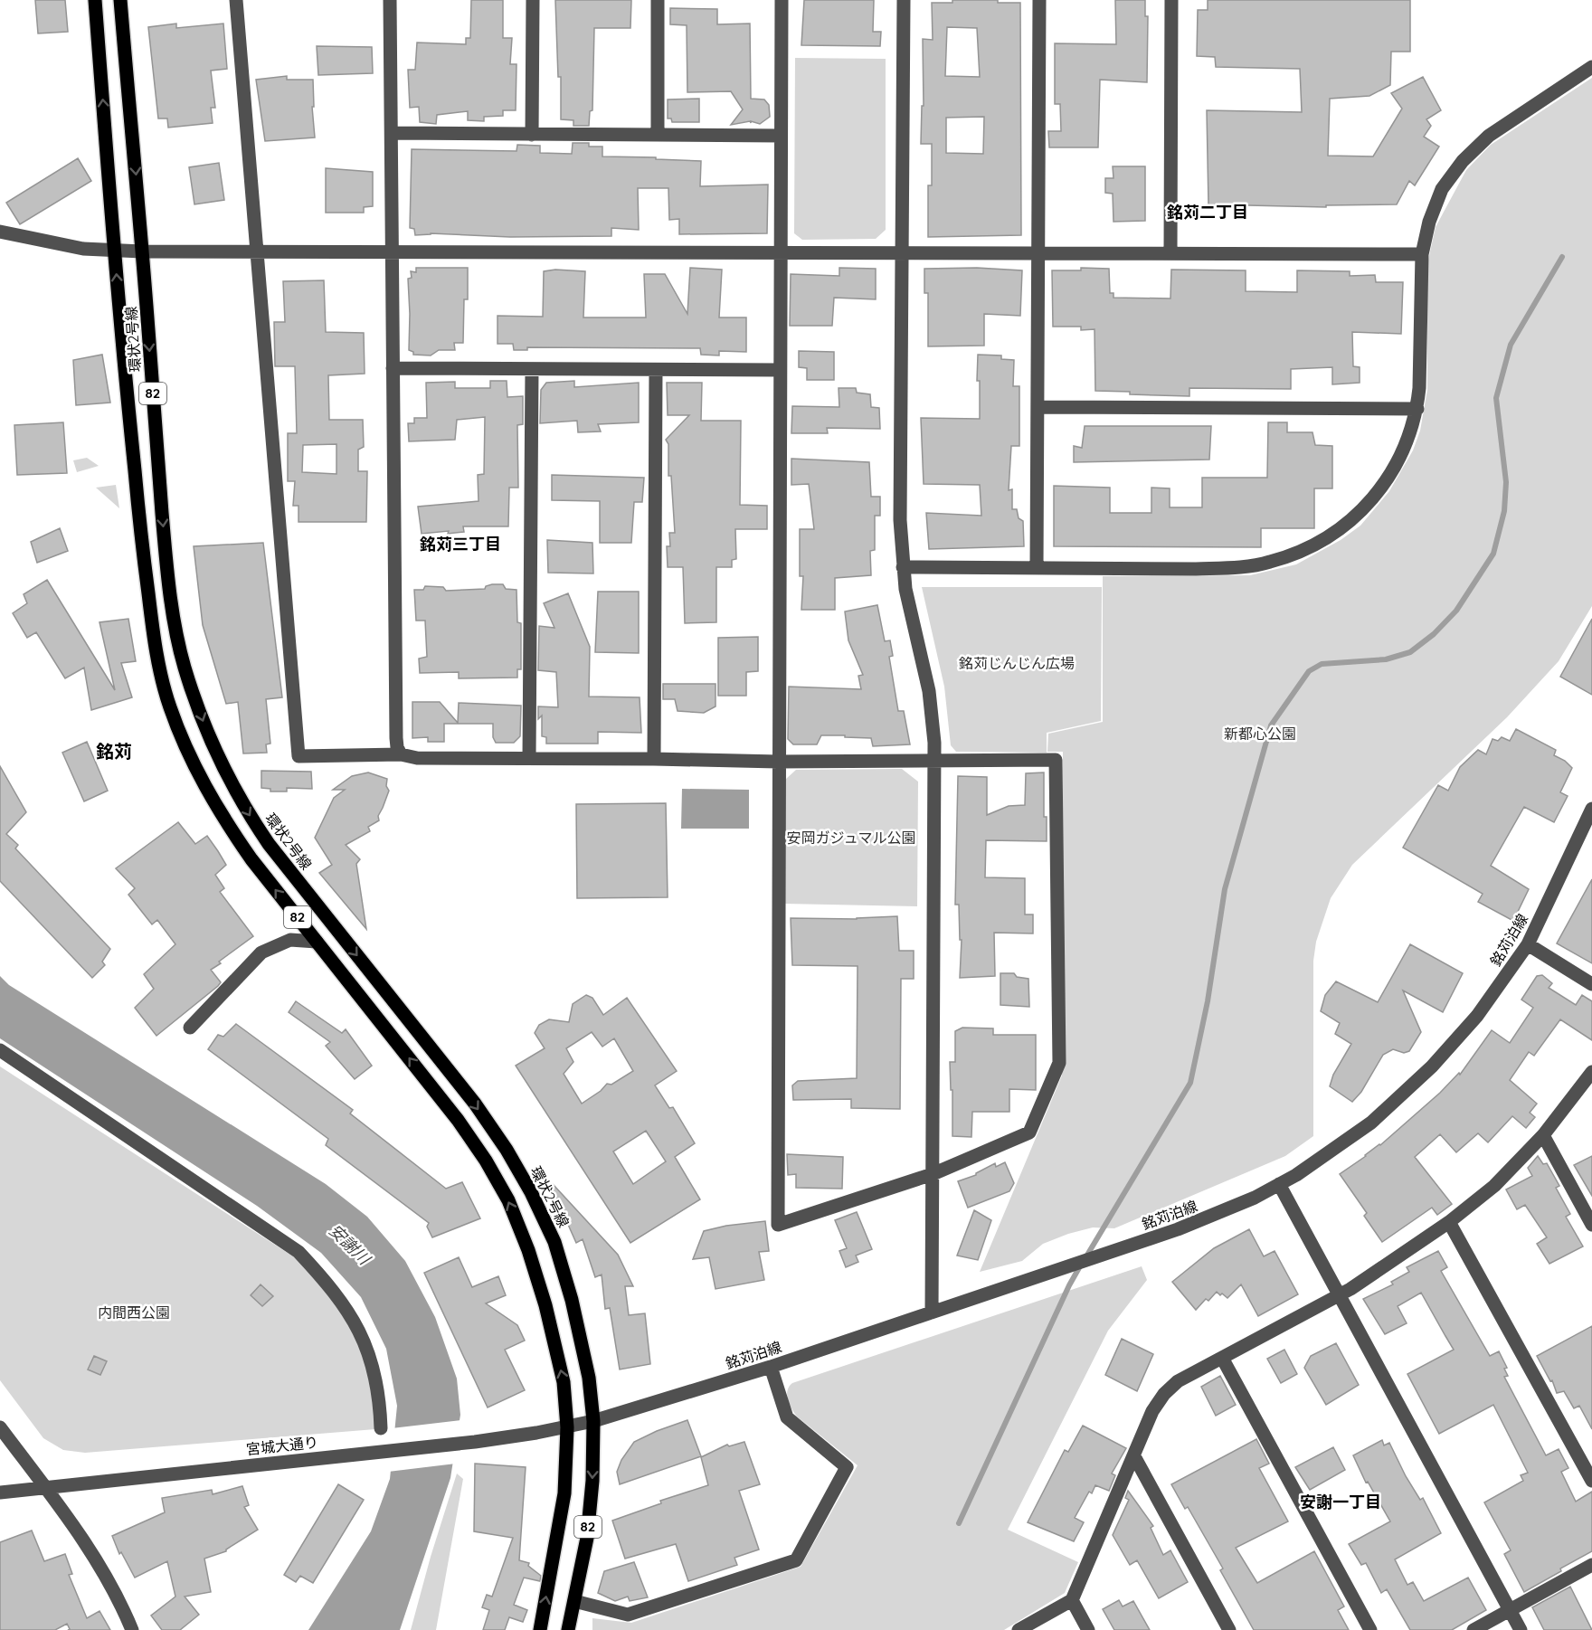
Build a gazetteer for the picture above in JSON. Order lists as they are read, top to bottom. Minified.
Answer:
{"streets":{"main road":["環状2号線","82"],"street":["銘苅泊線","宮城大通り"]},"crossings":[["環状2号線","銘苅泊線"],["環状2号線","宮城大通り"],["銘苅泊線","宮城大通り"]],"districts":["銘苅二丁目","銘苅三丁目","銘苅","安謝一丁目"],"water":["安謝川"],"parks":["銘苅じんじん広場","新都心公園","安岡ガジュマル公園","内間西公園"]}
